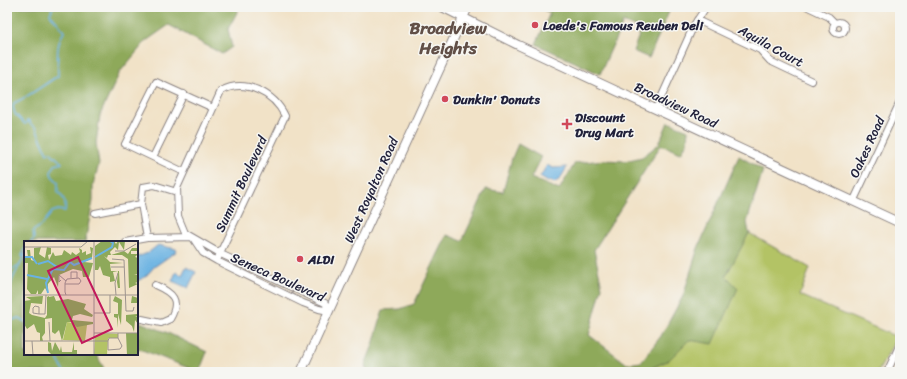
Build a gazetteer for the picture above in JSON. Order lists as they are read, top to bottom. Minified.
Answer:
{"streets":{"main road":["Broadview Road","West Royalton Road"],"street":["Aquila Court","Oakes Road","Summit Boulevard","Seneca Boulevard"]},"crossings":[["Broadview Road","Oakes Road"],["Broadview Road","West Royalton Road"],["Summit Boulevard","Seneca Boulevard"],["West Royalton Road","Seneca Boulevard"]],"districts":["Broadview Heights"],"places":{"other":["Loede's Famous Reuben Deli","Dunkin' Donuts","ALDI"],"health":["Discount Drug Mart"]}}
